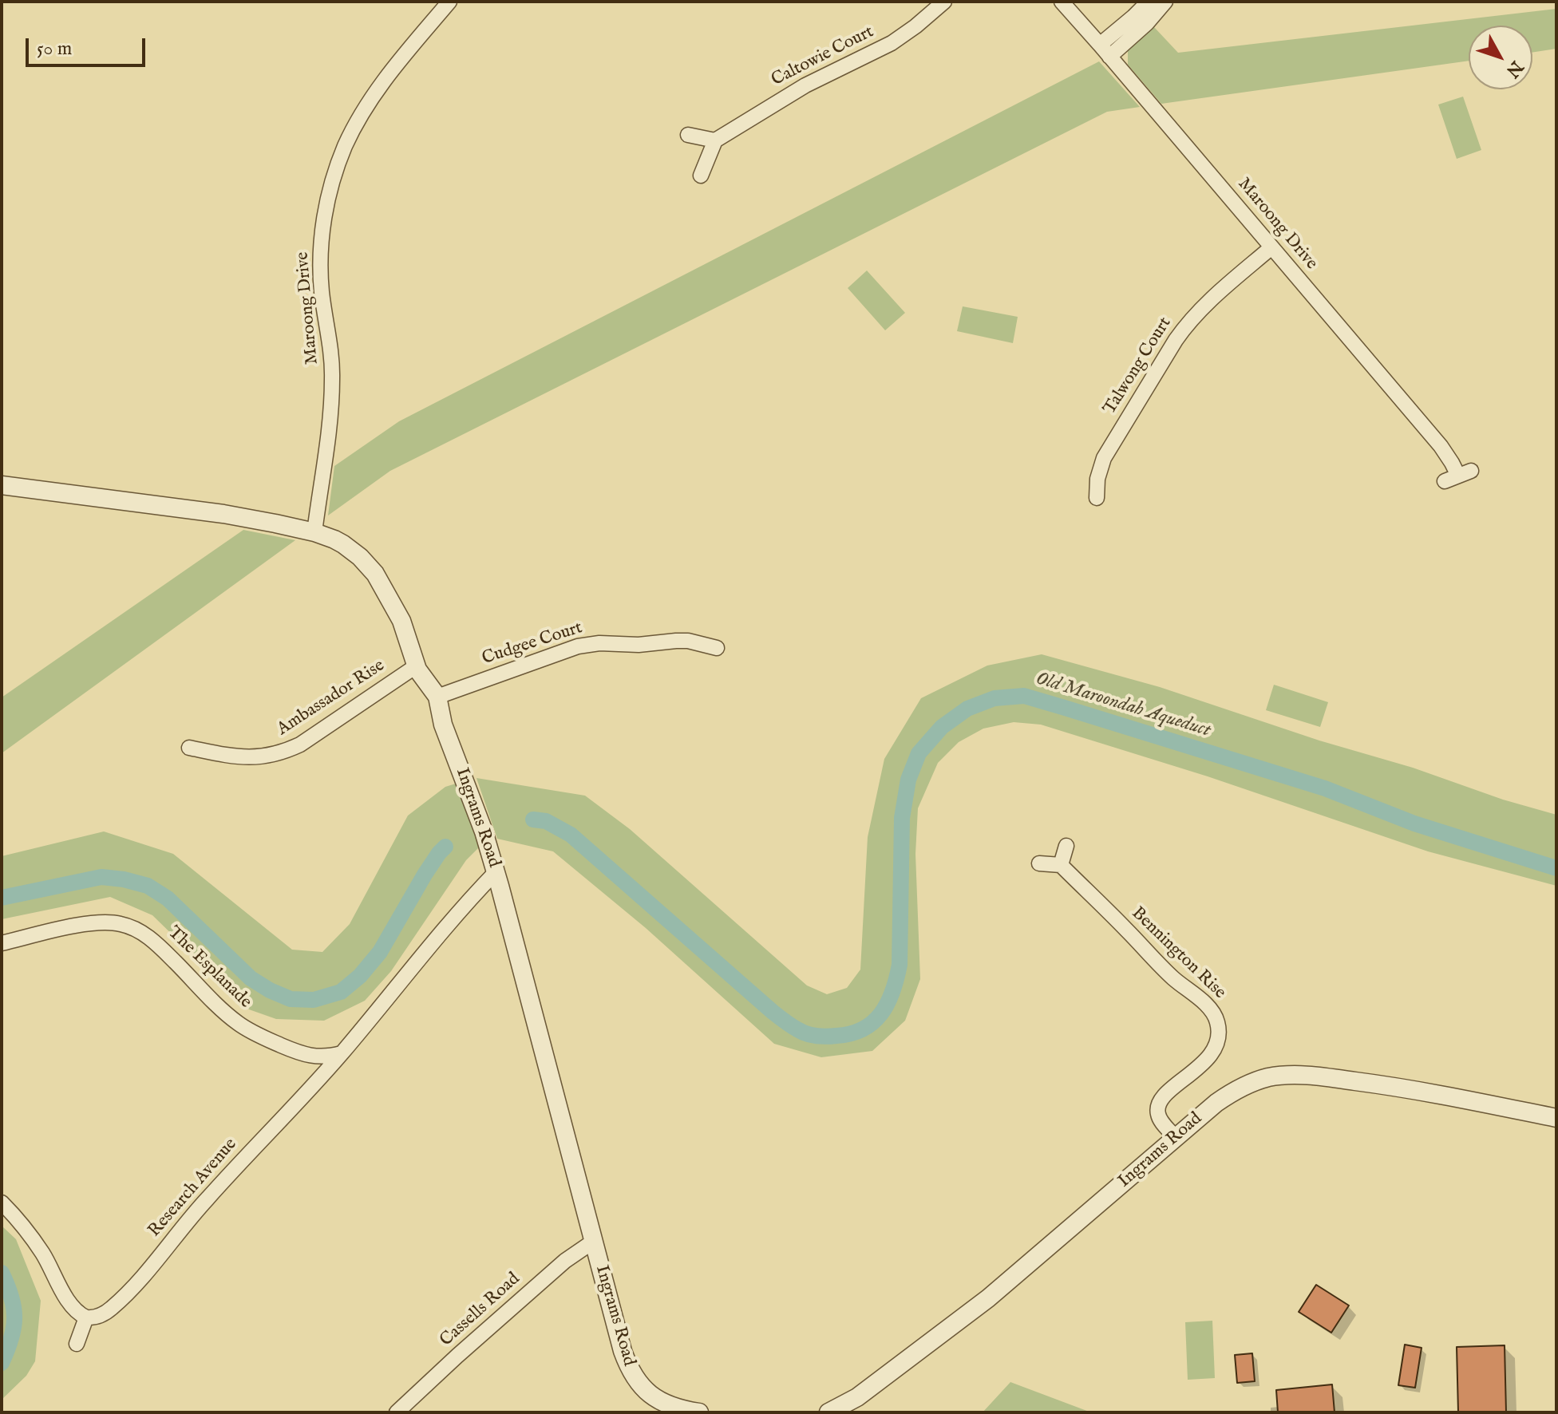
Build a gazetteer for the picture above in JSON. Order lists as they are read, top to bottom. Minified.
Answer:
{"streets":{"street":["Caltowie Court","Maroong Drive","Talwong Court","Cudgee Court","Ambassador Rise","Ingrams Road","Bennington Rise","The Esplanade","Research Avenue","Cassells Road"]},"crossings":[["Maroong Drive","Talwong Court"],["Maroong Drive","Ingrams Road"],["Cudgee Court","Ingrams Road"],["Ambassador Rise","Ingrams Road"],["Ingrams Road","Bennington Rise"],["Ingrams Road","Cassells Road"],["The Esplanade","Research Avenue"]],"water":["Old Maroondah Aqueduct"],"scale_bar":"50 m","north":"bottom right"}
